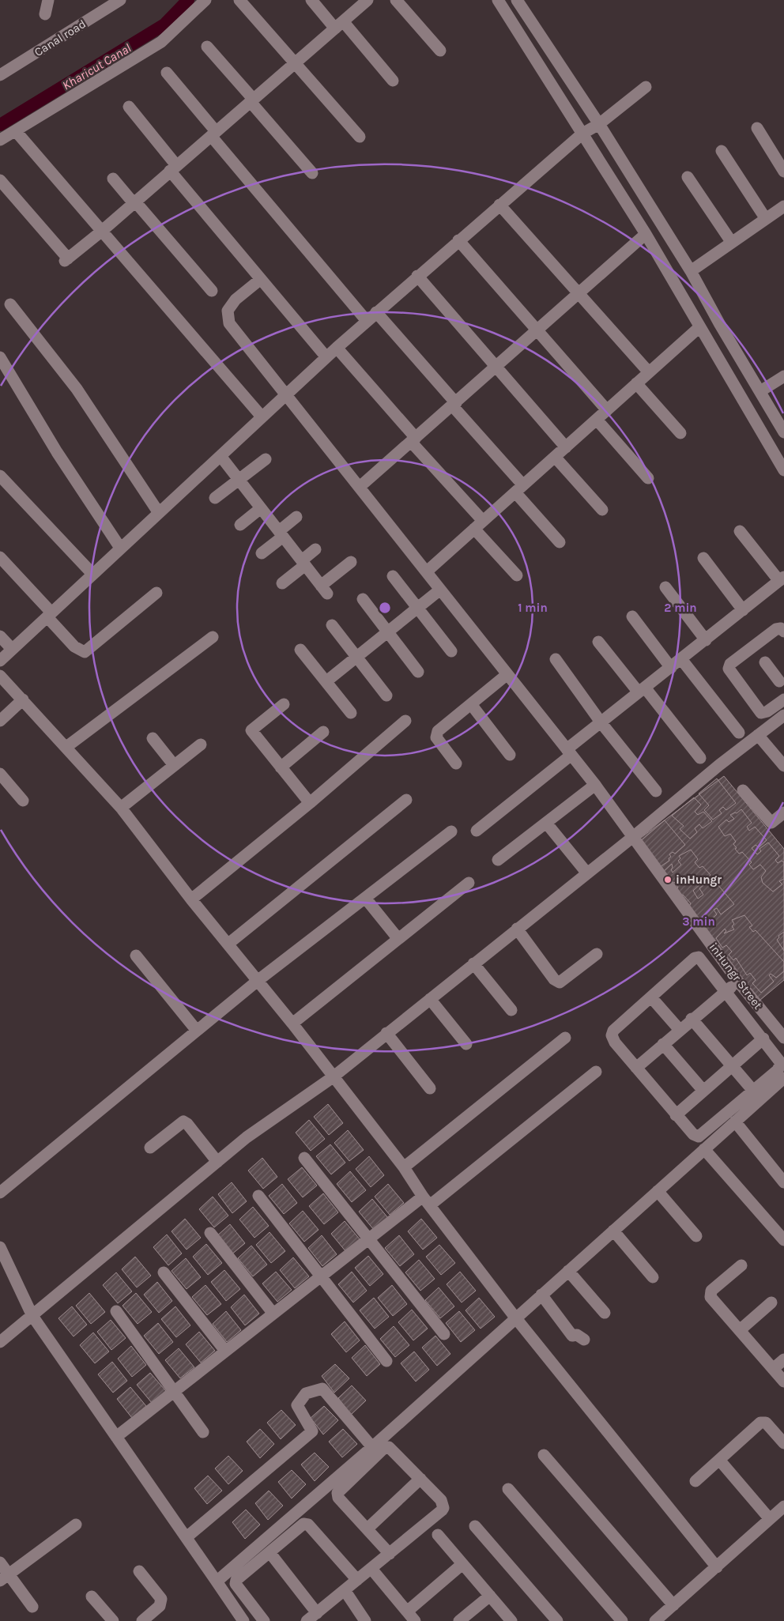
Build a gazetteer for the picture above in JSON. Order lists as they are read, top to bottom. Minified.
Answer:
{"streets":{"street":["Canal road","inHungr Street"]},"water":["Kharicut Canal"],"places":["inHungr"],"rings":["1 min","2 min","3 min"]}
